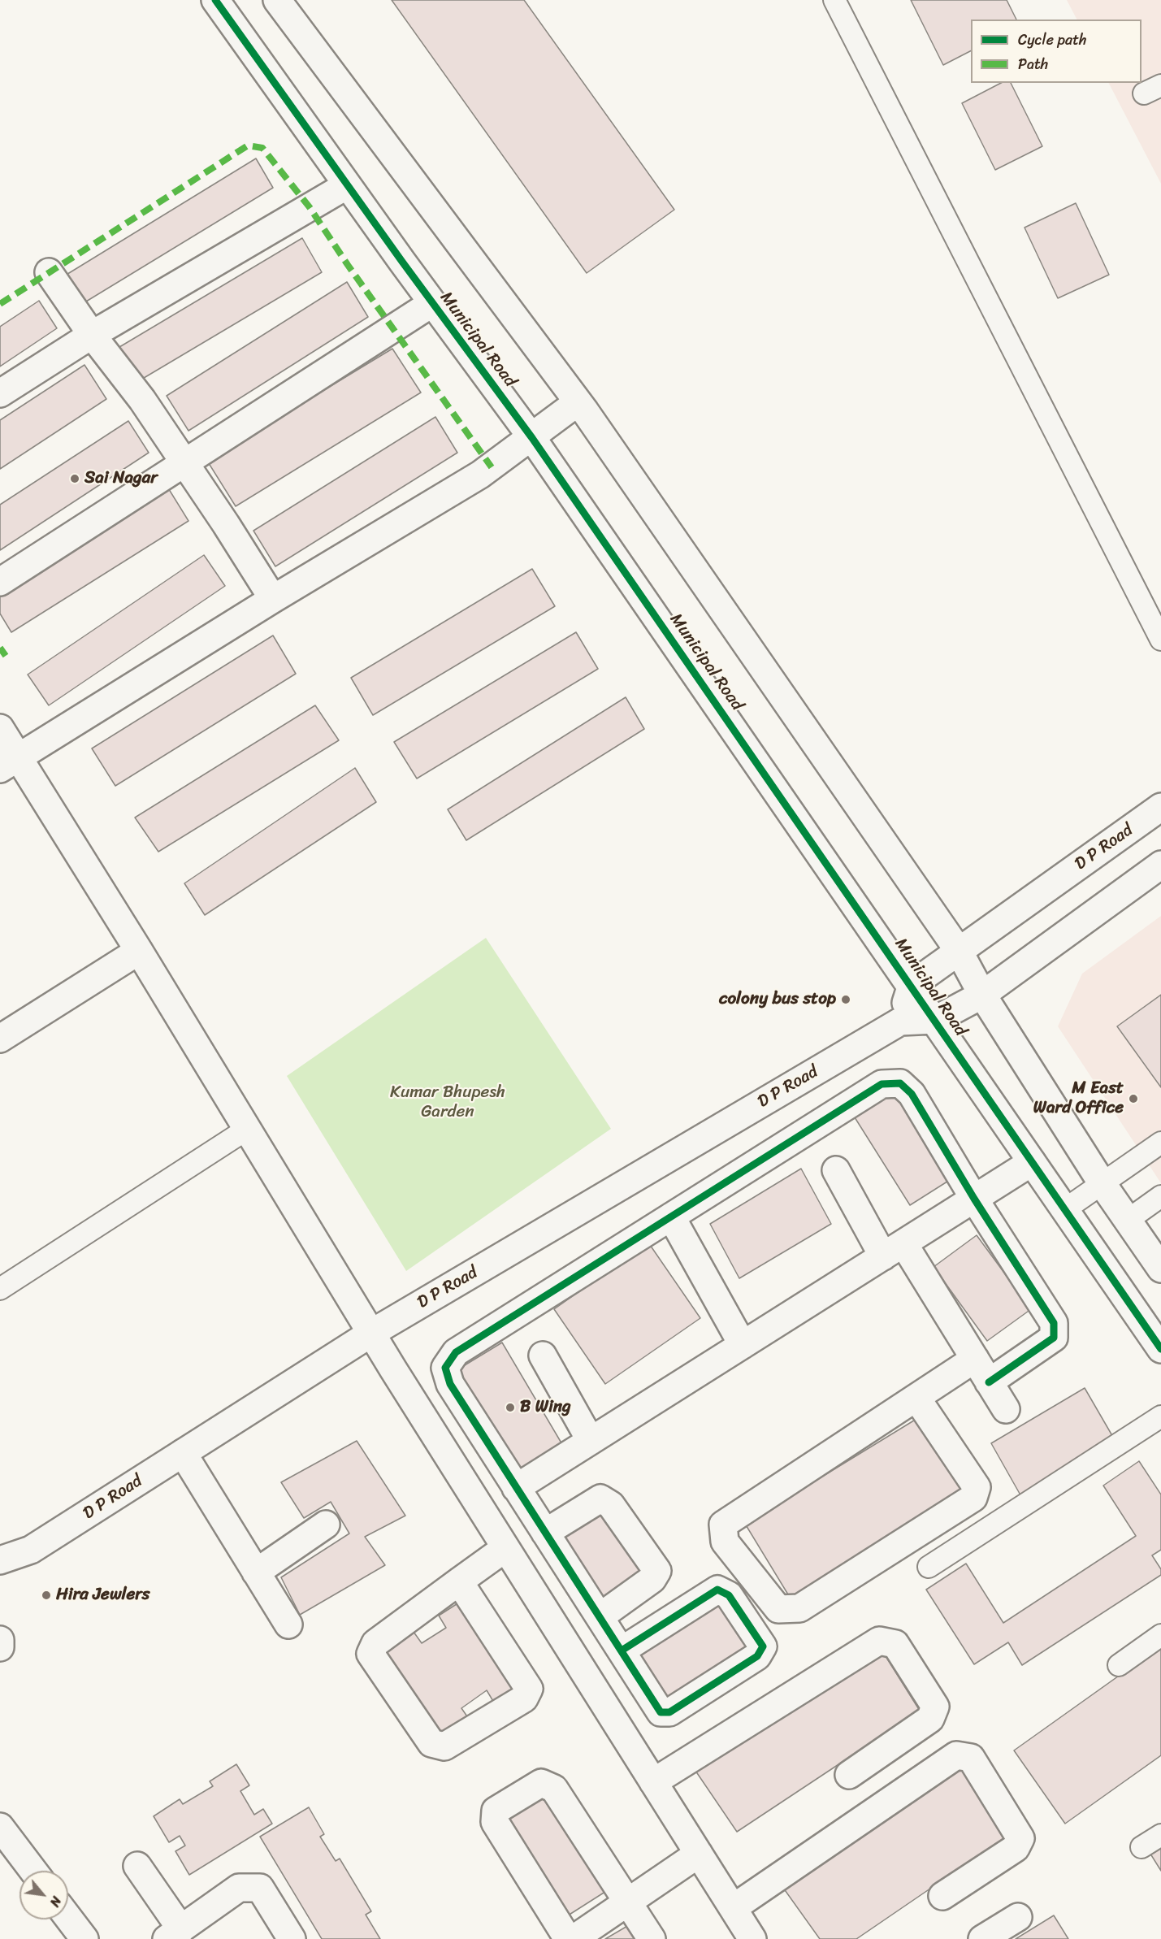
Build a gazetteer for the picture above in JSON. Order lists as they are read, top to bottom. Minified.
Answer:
{"streets":{"street":["Municipal Road","D P Road"]},"crossings":[["Municipal Road","D P Road"]],"parks":["Kumar Bhupesh Garden"],"places":["Sai Nagar","colony bus stop","M East Ward Office","B Wing","Hira Jewlers"],"legend":["Cycle path","Path"],"north":"bottom right"}
